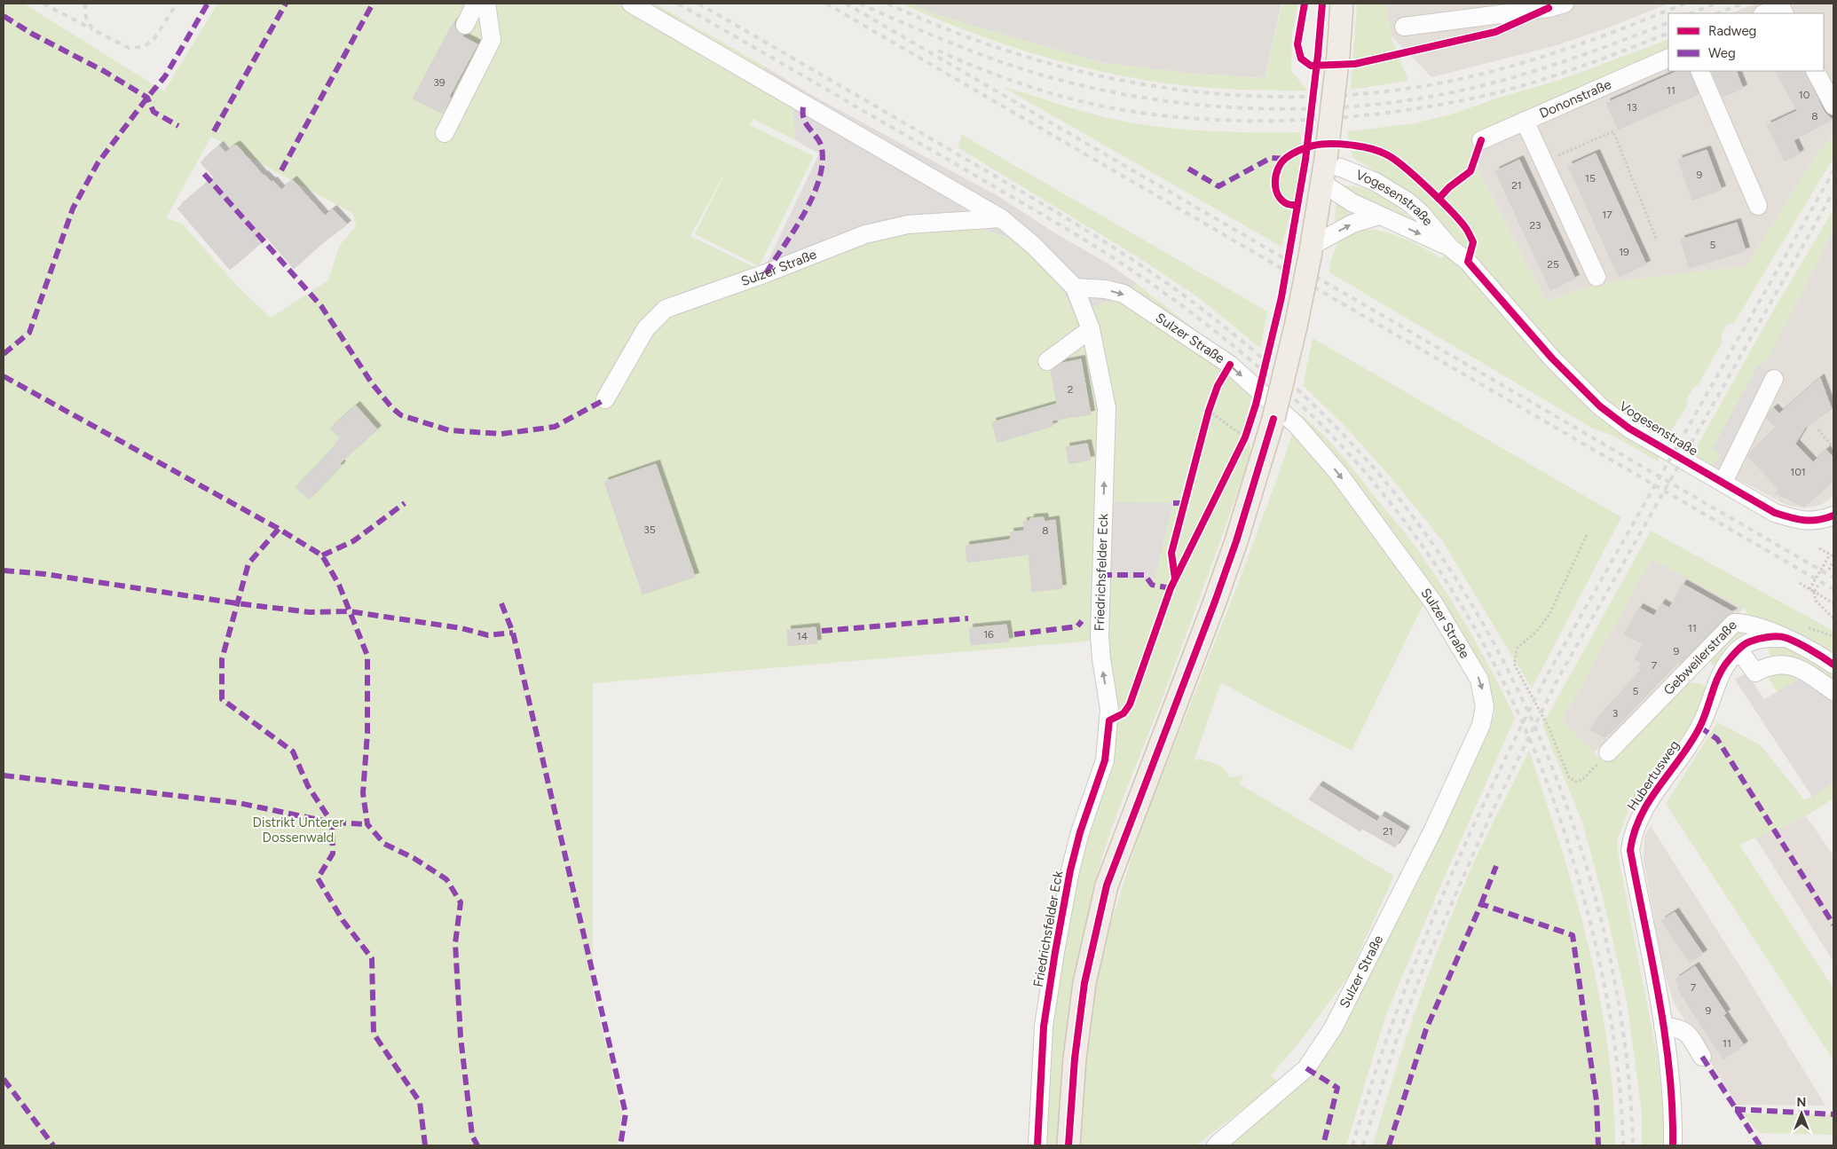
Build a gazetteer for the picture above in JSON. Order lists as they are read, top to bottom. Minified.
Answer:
{"streets":{"street":["Dononstraße","Vogesenstraße","Sulzer Straße","Friedrichsfelder Eck","Gebweilerstraße","Hubertusweg"]},"crossings":[["Sulzer Straße","Friedrichsfelder Eck"],["Gebweilerstraße","Hubertusweg"]],"one_way":["Friedrichsfelder Eck"],"parks":["Distrikt Unterer Dossenwald"],"house_numbers":["39","11","10","13","8","9","15","21","17","23","5","19","25","2","101","35","8","11","16","14","9","7","5","3","21","7","9","11"],"legend":["Radweg","Weg"],"north":"top"}
